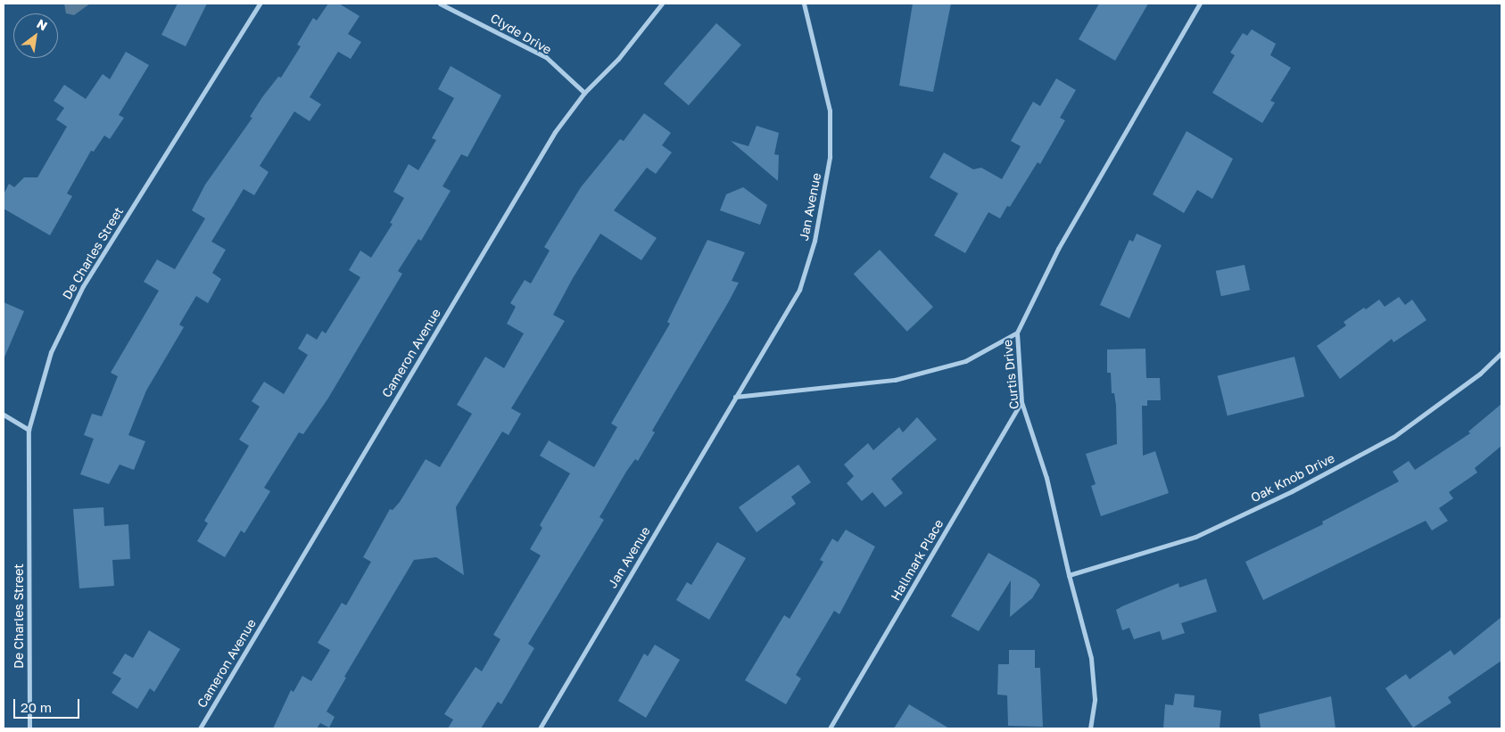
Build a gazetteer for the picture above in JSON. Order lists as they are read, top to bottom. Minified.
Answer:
{"streets":{"street":["Clyde Drive","Jan Avenue","De Charles Street","Cameron Avenue","Curtis Drive","Oak Knob Drive","Hallmark Place"]},"crossings":[["Clyde Drive","Cameron Avenue"],["Curtis Drive","Oak Knob Drive"],["Curtis Drive","Hallmark Place"]],"scale_bar":"20 m","north":"top right"}
